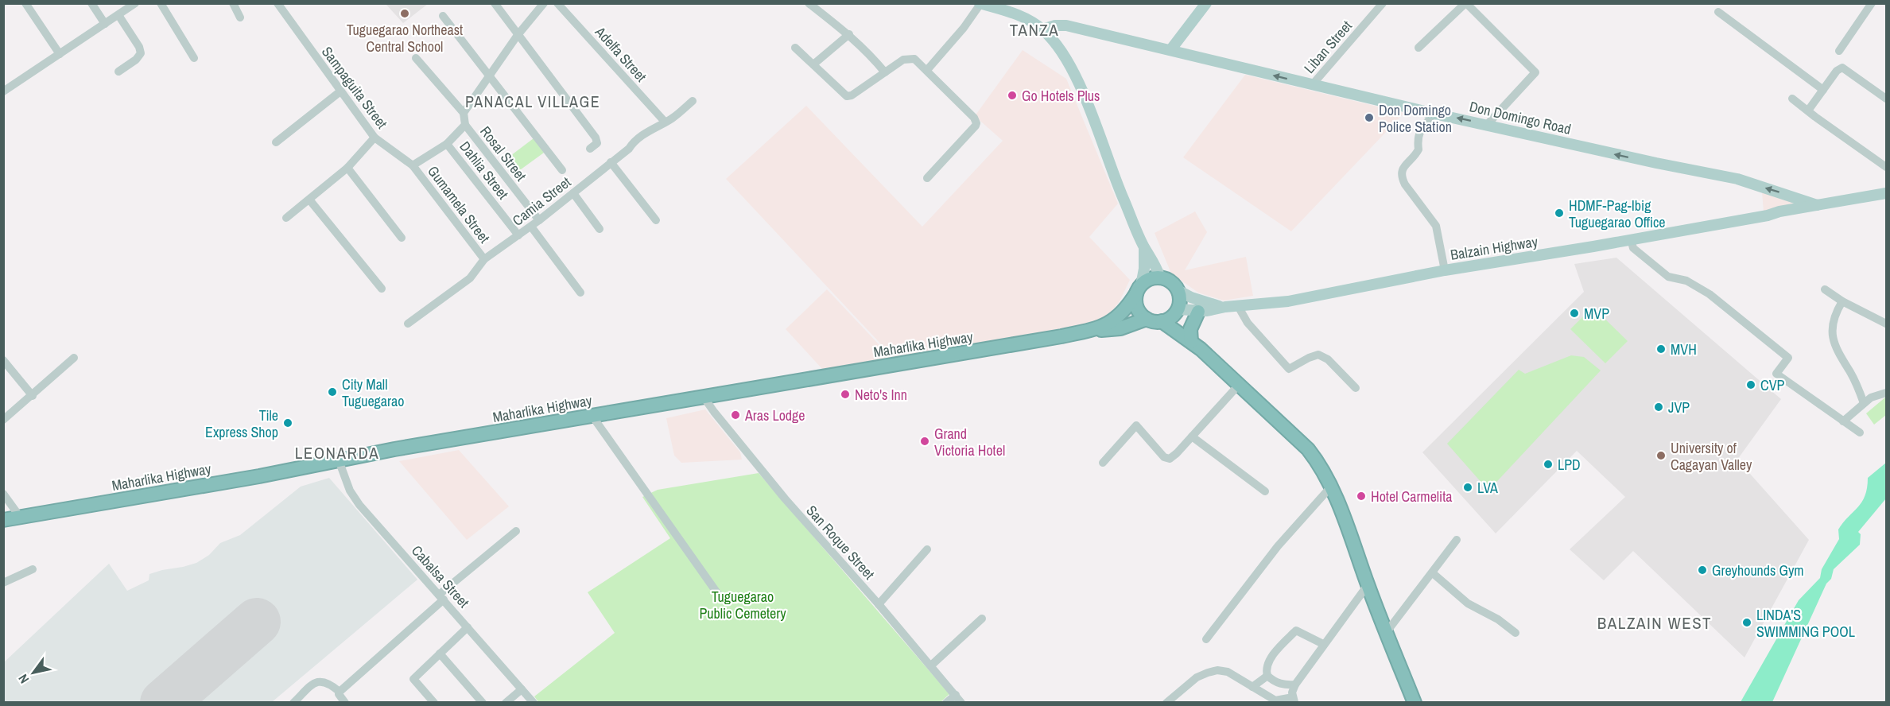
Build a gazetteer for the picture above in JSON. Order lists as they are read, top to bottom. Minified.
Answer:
{"streets":{"highway":["Maharlika Highway"],"main road":["Don Domingo Road","Balzain Highway"],"street":["Liban Street","Adelfa Street","Sampaguita Street","Rosal Street","Dahlia Street","Camia Street","Gumamela Street","San Roque Street","Cabalsa Street"]},"crossings":[["Liban Street","Don Domingo Road"],["Adelfa Street","Camia Street"],["Sampaguita Street","Gumamela Street"],["Don Domingo Road","Balzain Highway"],["Don Domingo Road","Maharlika Highway"],["Rosal Street","Camia Street"],["Dahlia Street","Camia Street"],["Camia Street","Gumamela Street"],["Maharlika Highway","San Roque Street"],["Maharlika Highway","Cabalsa Street"]],"one_way":["Don Domingo Road"],"districts":["TANZA","PANACAL VILLAGE","LEONARDA","BALZAIN WEST"],"parks":["Tuguegarao Public Cemetery"],"places":["Tuguegarao Northeast Central School","Go Hotels Plus","Don Domingo Police Station","HDMF-Pag-Ibig Tuguegarao Office","MVP","MVH","CVP","City Mall Tuguegarao","Neto's Inn","JVP","Aras Lodge","Tile Express Shop","Grand Victoria Hotel","University of Cagayan Valley","LPD","LVA","Hotel Carmelita","Greyhounds Gym","LINDA'S SWIMMING POOL"],"north":"bottom left"}
